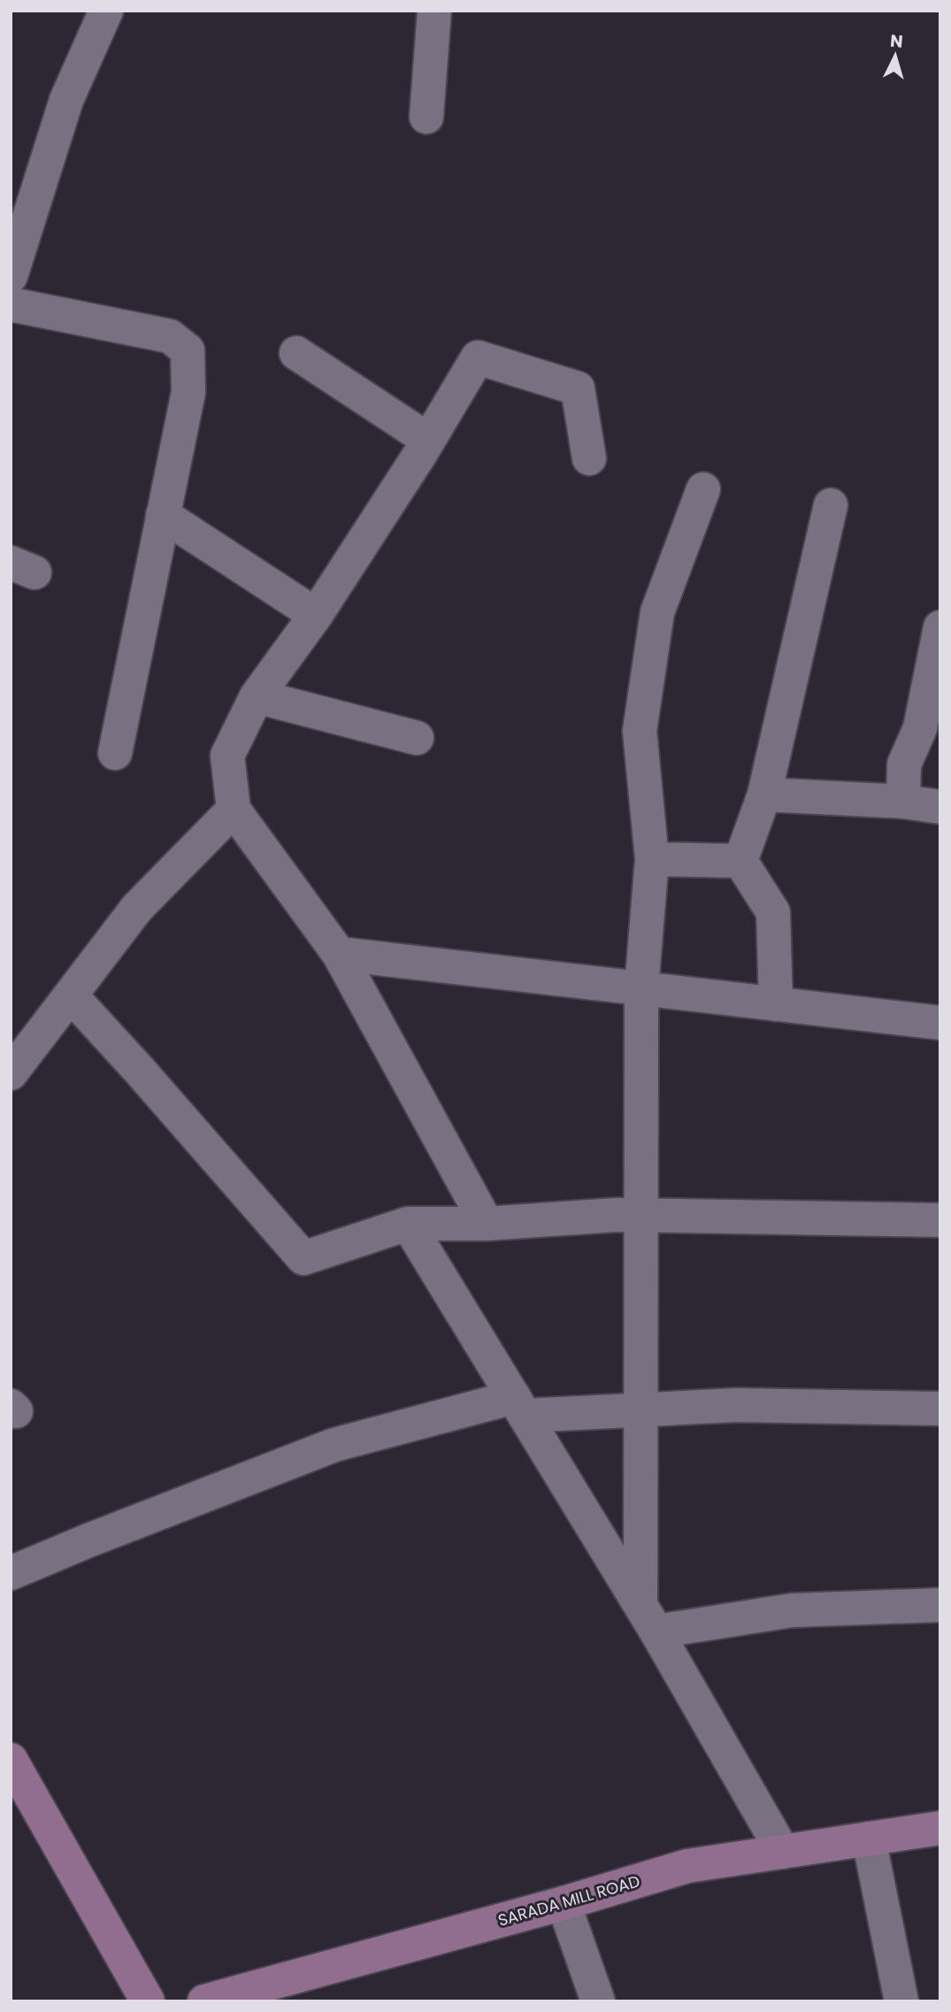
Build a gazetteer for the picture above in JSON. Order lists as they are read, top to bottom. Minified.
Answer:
{"streets":{"main road":["SARADA MILL ROAD"]},"north":"top"}
